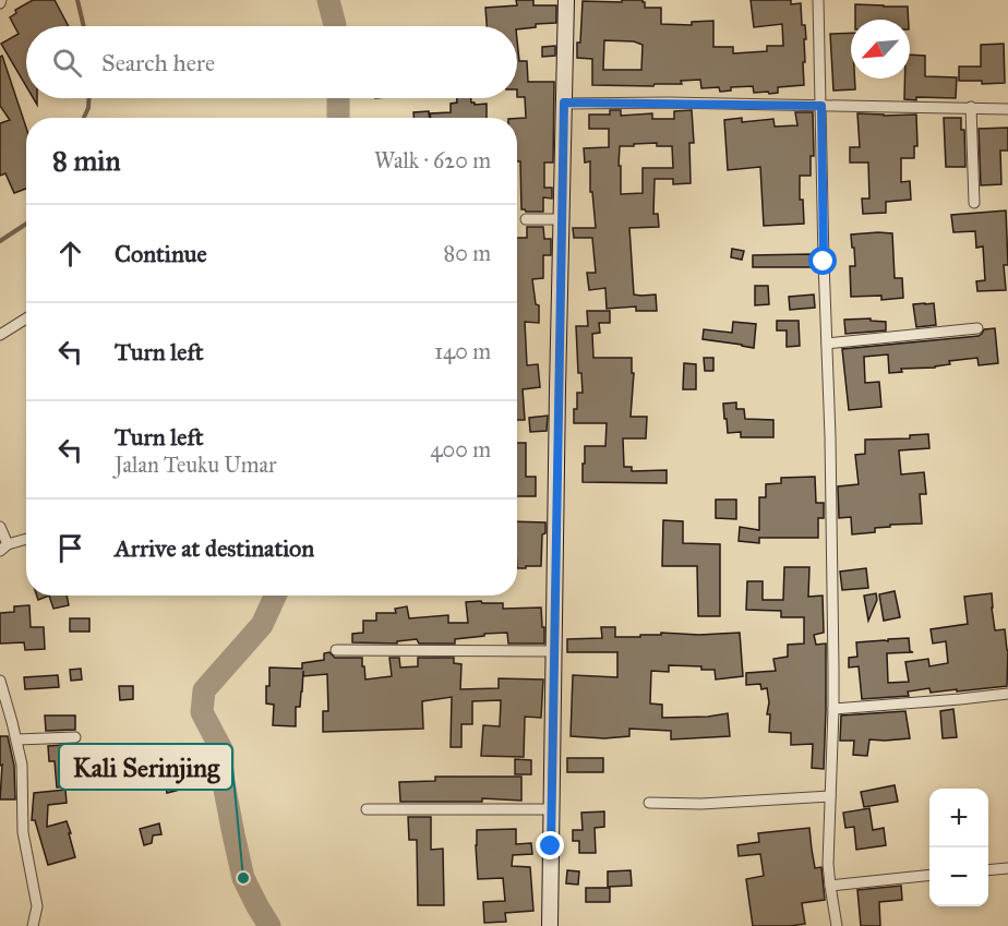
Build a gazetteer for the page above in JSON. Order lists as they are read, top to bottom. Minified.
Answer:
{"places":["Kali Serinjing"],"north":"bottom left","page":{"search":"Search here","heading":["8 min","Walk · 620 m"],"list":[["Continue","80 m"],["Turn left","140 m"],["Turn left","Jalan Teuku Umar","400 m"],"Arrive at destination"],"map_buttons":["+","−"]}}
